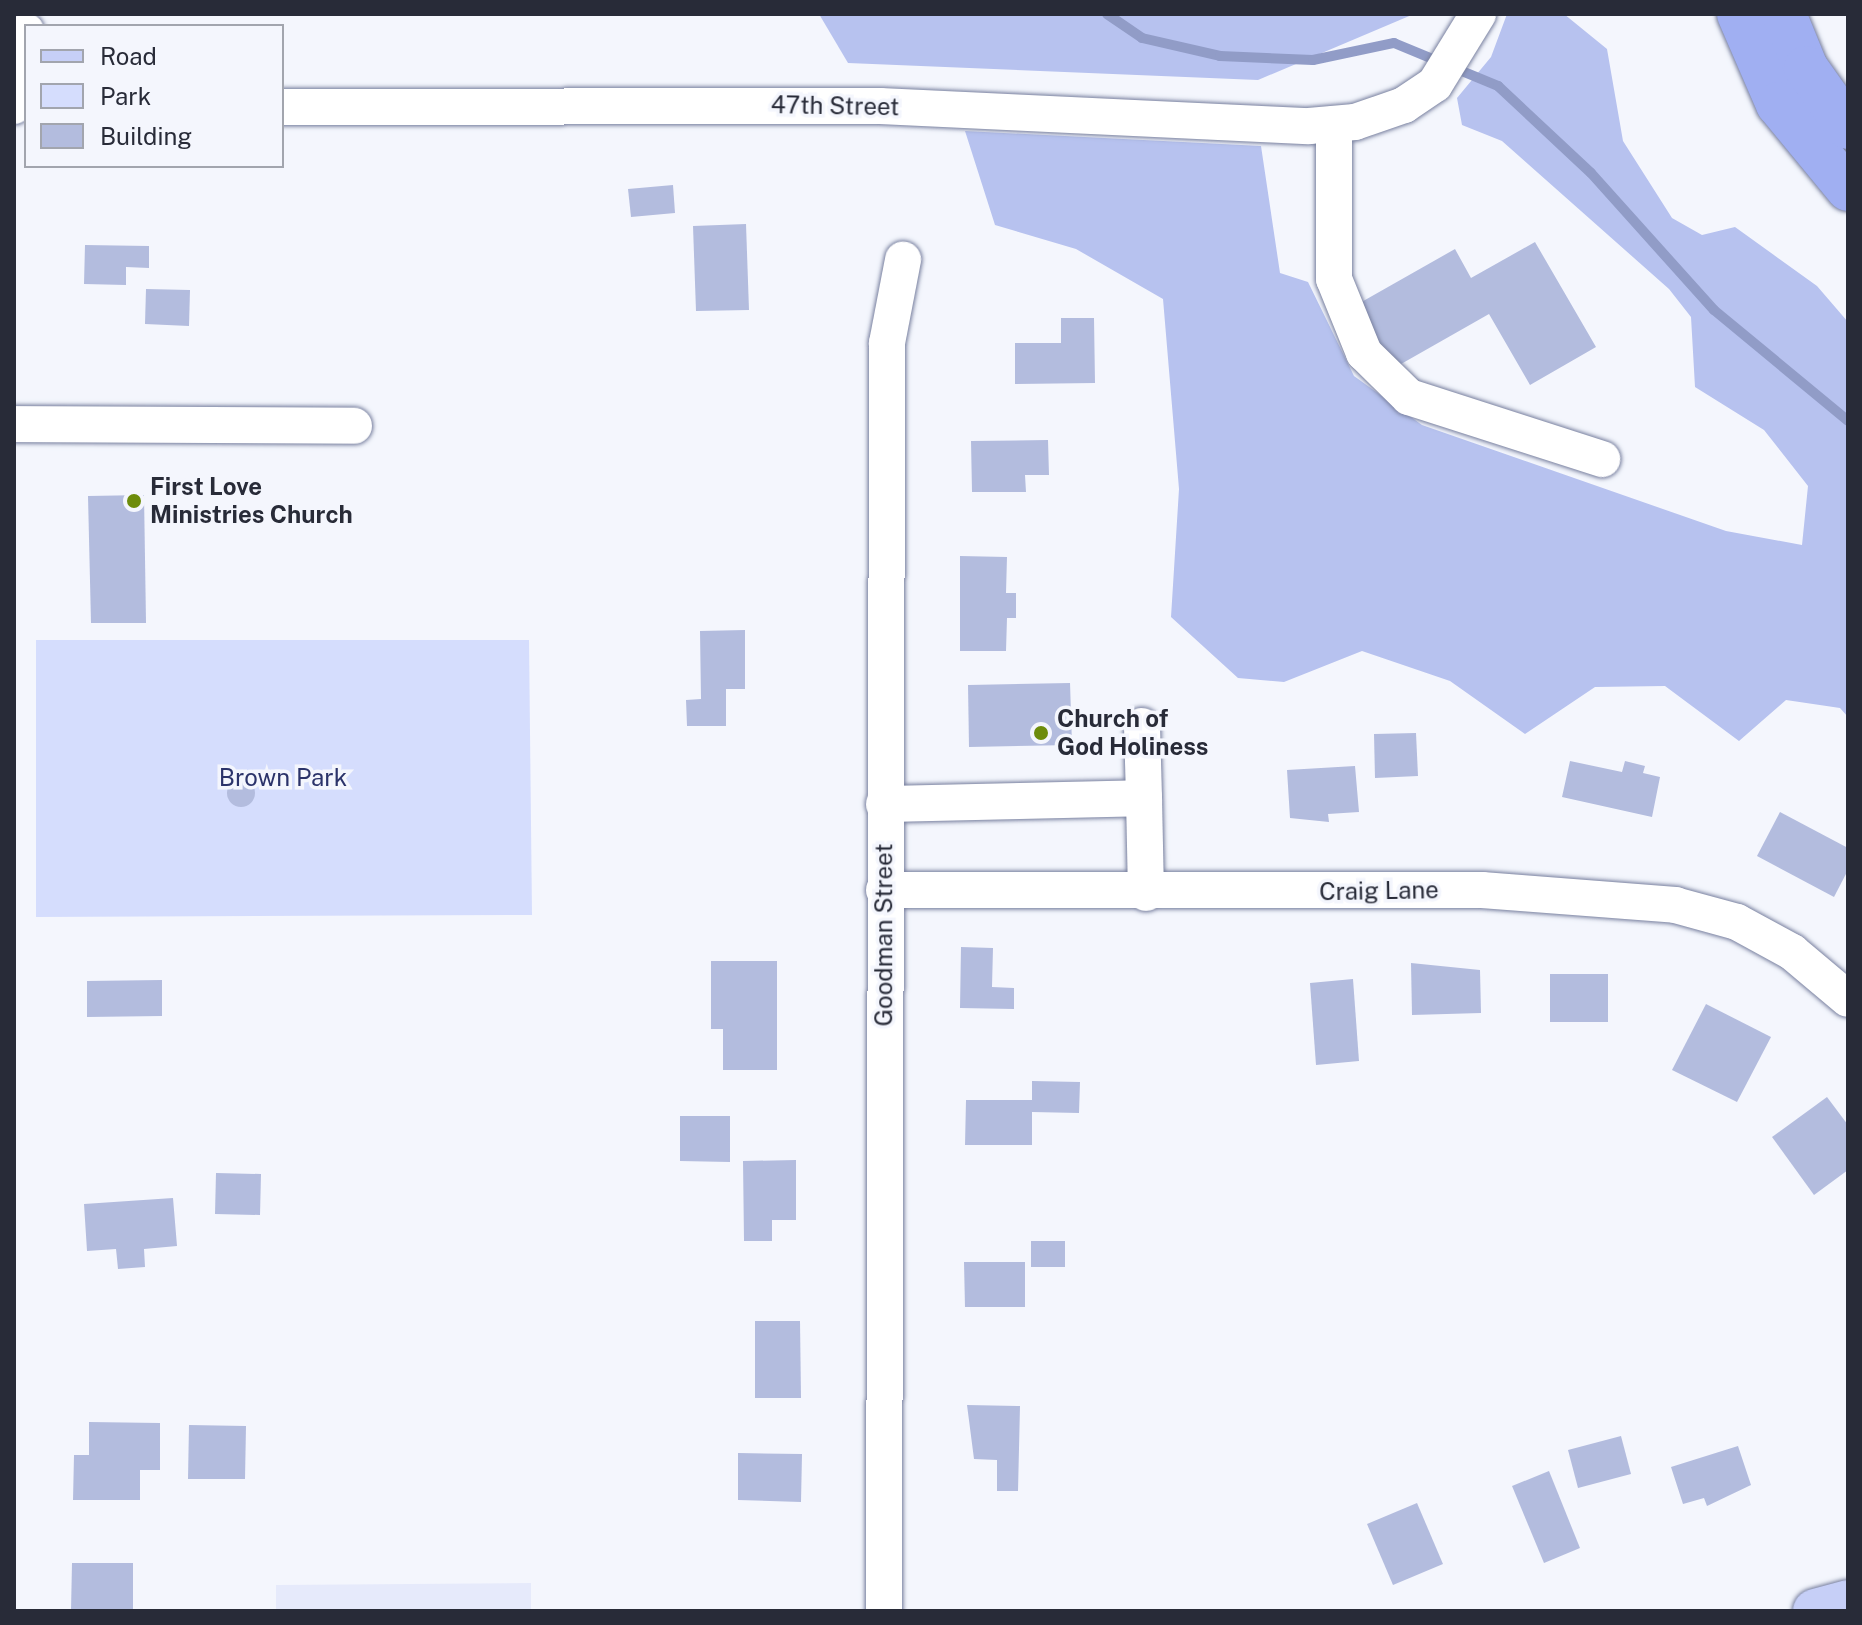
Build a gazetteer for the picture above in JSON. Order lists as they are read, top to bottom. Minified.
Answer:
{"streets":{"street":["47th Street","Craig Lane","Goodman Street"]},"crossings":[["Craig Lane","Goodman Street"]],"parks":["Brown Park"],"places":["First Love Ministries Church","Church of God Holiness"],"legend":["Road","Park","Building"]}
